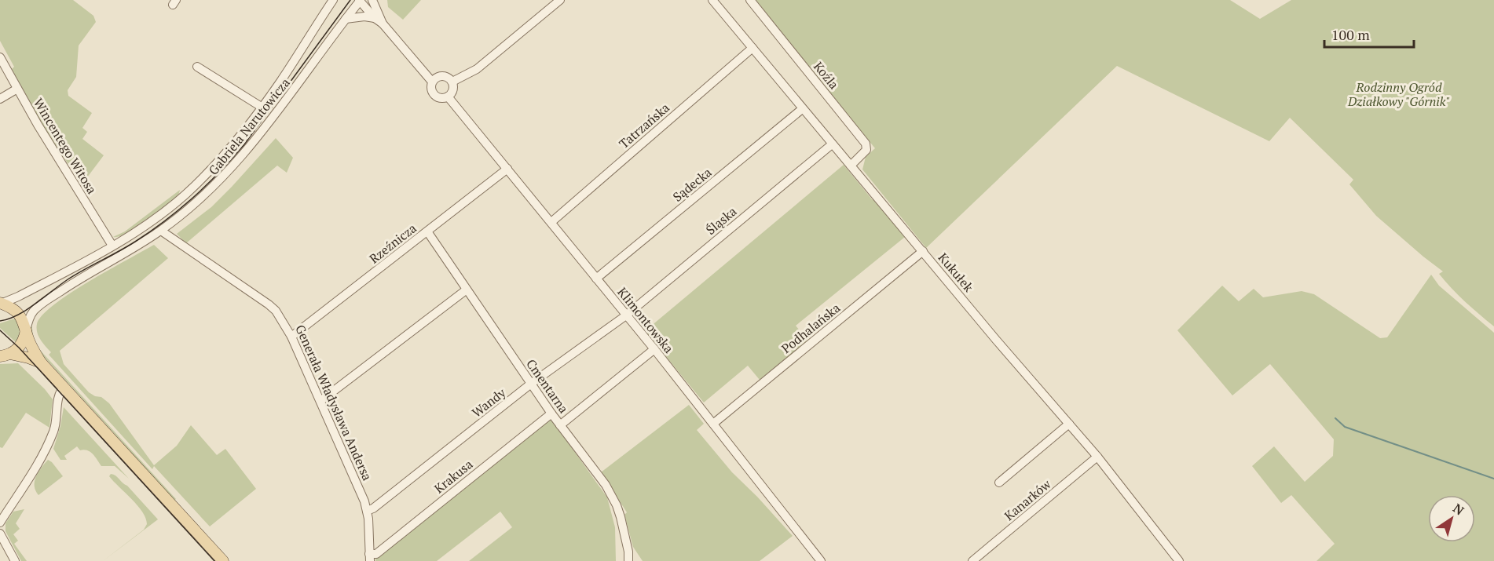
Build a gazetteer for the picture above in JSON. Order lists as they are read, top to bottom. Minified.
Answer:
{"streets":{"street":["Koźla","Tatrzańska","Gabriela Narutowicza","Wincentego Witosa","Sądecka","Śląska","Rzeźnicza","Kukułek","Klimontowska","Podhalańska","Cmentarna","Generała Władysława Andersa","Wandy","Krakusa","Kanarków"]},"crossings":[["Koźla","Kukułek"],["Tatrzańska","Kukułek"],["Tatrzańska","Klimontowska"],["Gabriela Narutowicza","Wincentego Witosa"],["Gabriela Narutowicza","Generała Władysława Andersa"],["Sądecka","Kukułek"],["Sądecka","Klimontowska"],["Śląska","Kukułek"],["Śląska","Klimontowska"],["Śląska","Wandy"],["Rzeźnicza","Klimontowska"],["Rzeźnicza","Cmentarna"],["Rzeźnicza","Generała Władysława Andersa"],["Kukułek","Podhalańska"],["Kukułek","Kanarków"],["Klimontowska","Podhalańska"],["Klimontowska","Wandy"],["Cmentarna","Wandy"],["Cmentarna","Krakusa"],["Generała Władysława Andersa","Wandy"],["Generała Władysława Andersa","Krakusa"]],"parks":["Rodzinny Ogród Działkowy \"Górnik\""],"scale_bar":"100 m","north":"top right"}
